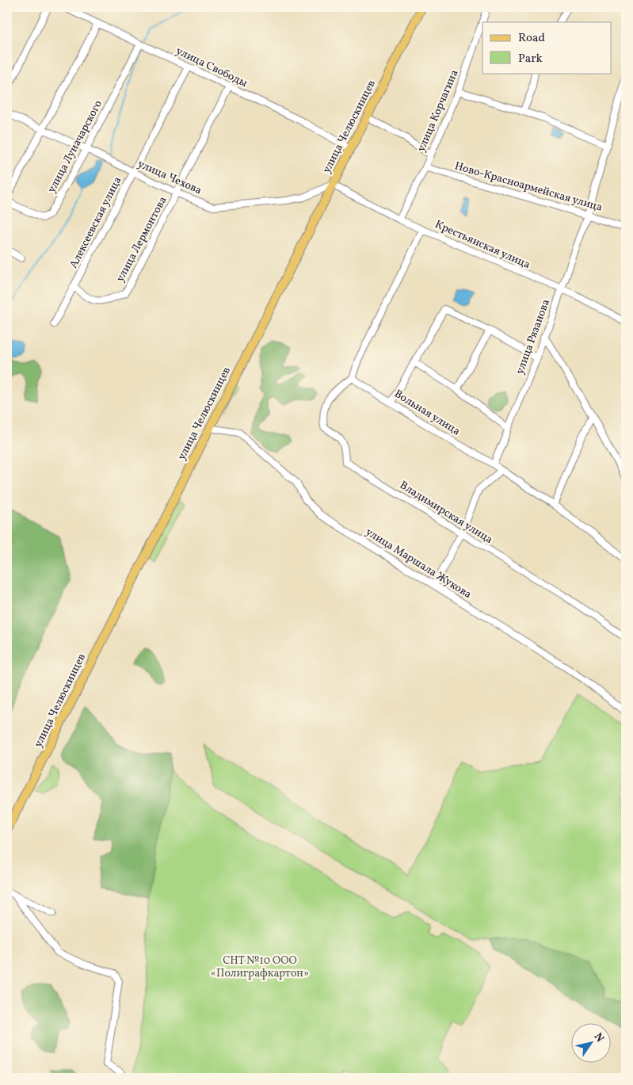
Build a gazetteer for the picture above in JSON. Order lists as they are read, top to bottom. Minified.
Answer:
{"streets":{"main road":["улица Челюскинцев"],"street":["улица Свободы","улица Корчагина","улица Луначарского","улица Чехова","Ново-Красноармейская улица","Алексеевская улица","улица Лермонтова","Крестьянская улица","улица Рязанова","Вольная улица","Владимирская улица","улица Маршала Жукова"]},"crossings":[["улица Свободы","улица Челюскинцев"],["улица Свободы","улица Луначарского"],["улица Свободы","Алексеевская улица"],["улица Свободы","улица Лермонтова"],["улица Корчагина","Ново-Красноармейская улица"],["улица Корчагина","Крестьянская улица"],["улица Челюскинцев","улица Чехова"],["улица Челюскинцев","Крестьянская улица"],["улица Челюскинцев","улица Маршала Жукова"],["улица Луначарского","улица Чехова"],["улица Чехова","Алексеевская улица"],["улица Чехова","улица Лермонтова"],["улица Чехова","Крестьянская улица"],["Ново-Красноармейская улица","улица Рязанова"],["Алексеевская улица","улица Лермонтова"],["Крестьянская улица","улица Рязанова"],["улица Рязанова","Вольная улица"],["Вольная улица","Владимирская улица"]],"parks":["СНТ №10 ООО «Полиграфкартон»"],"legend":["Road","Park"],"north":"top right"}
